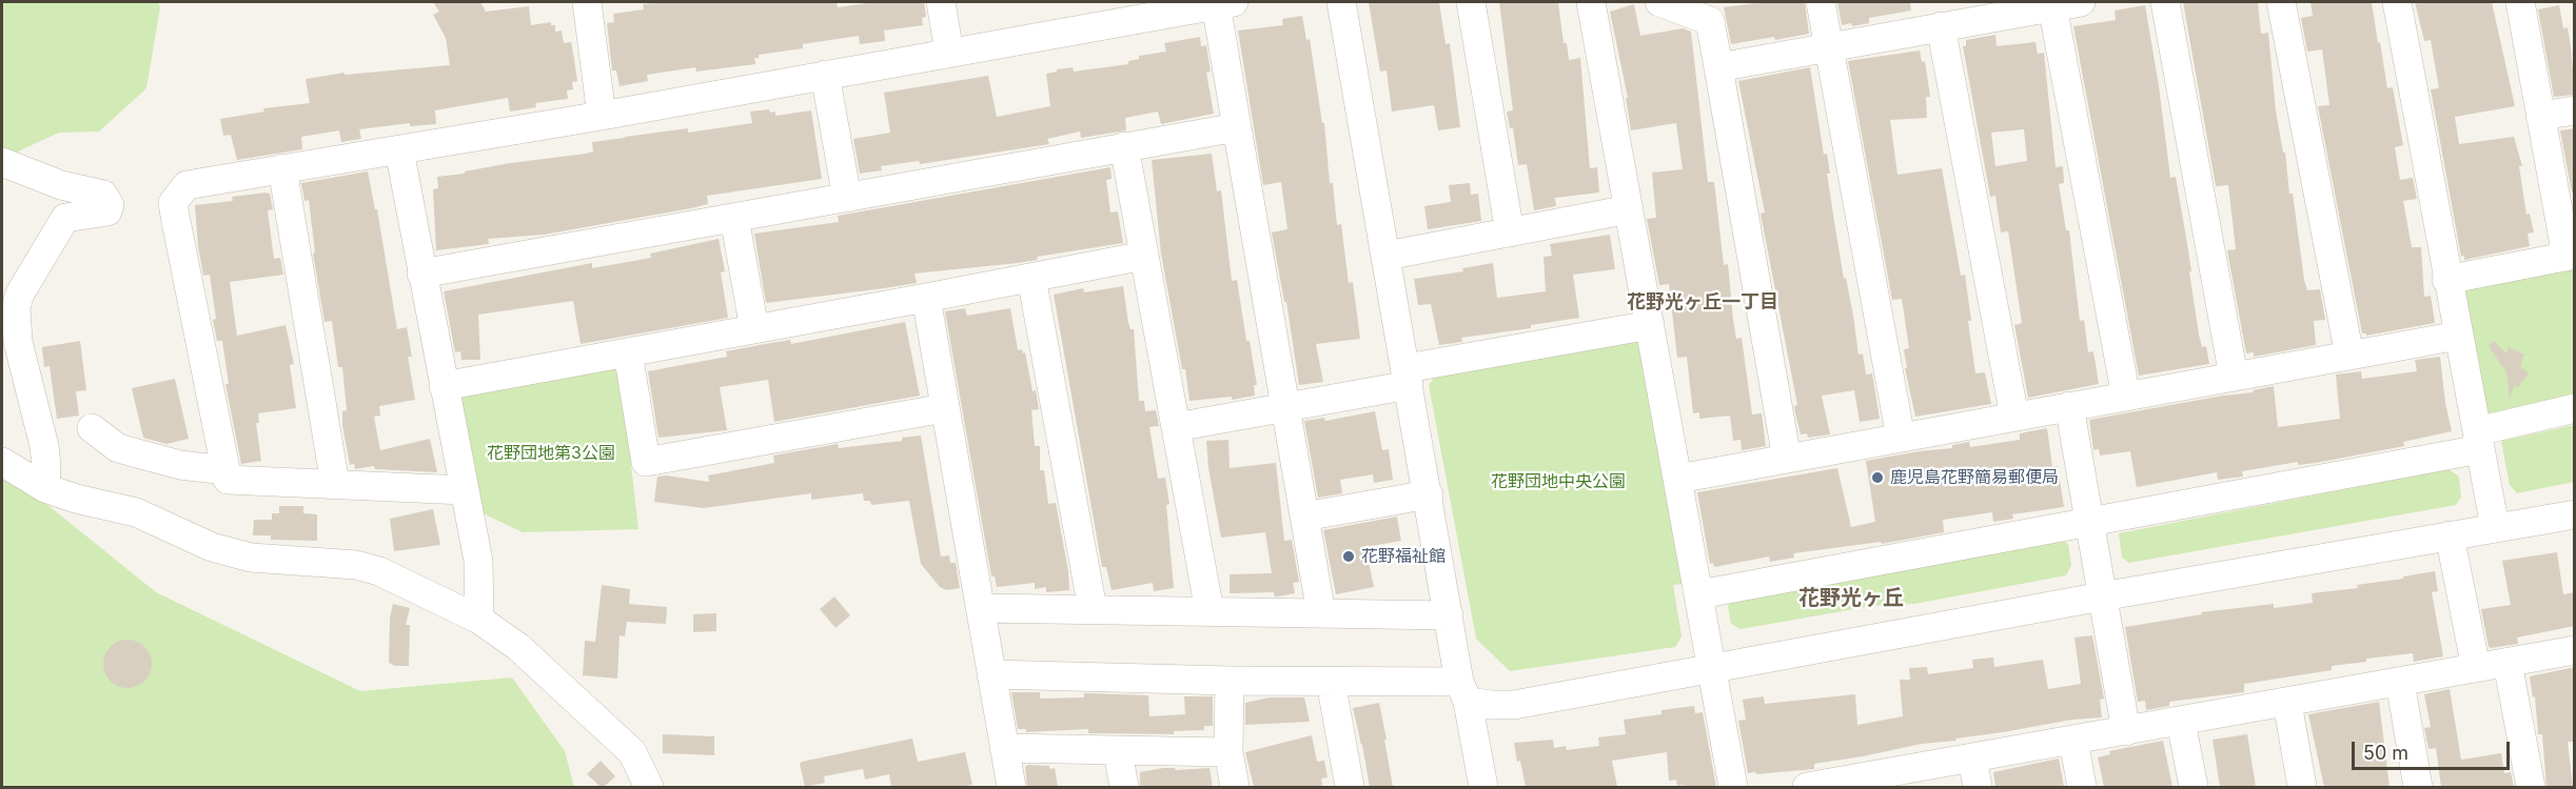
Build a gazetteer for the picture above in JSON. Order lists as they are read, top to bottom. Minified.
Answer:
{"districts":["花野光ヶ丘一丁目","花野光ヶ丘"],"parks":["花野団地第3公園","花野団地中央公園"],"places":["鹿児島花野簡易郵便局","花野福祉館"],"scale_bar":"50 m"}
